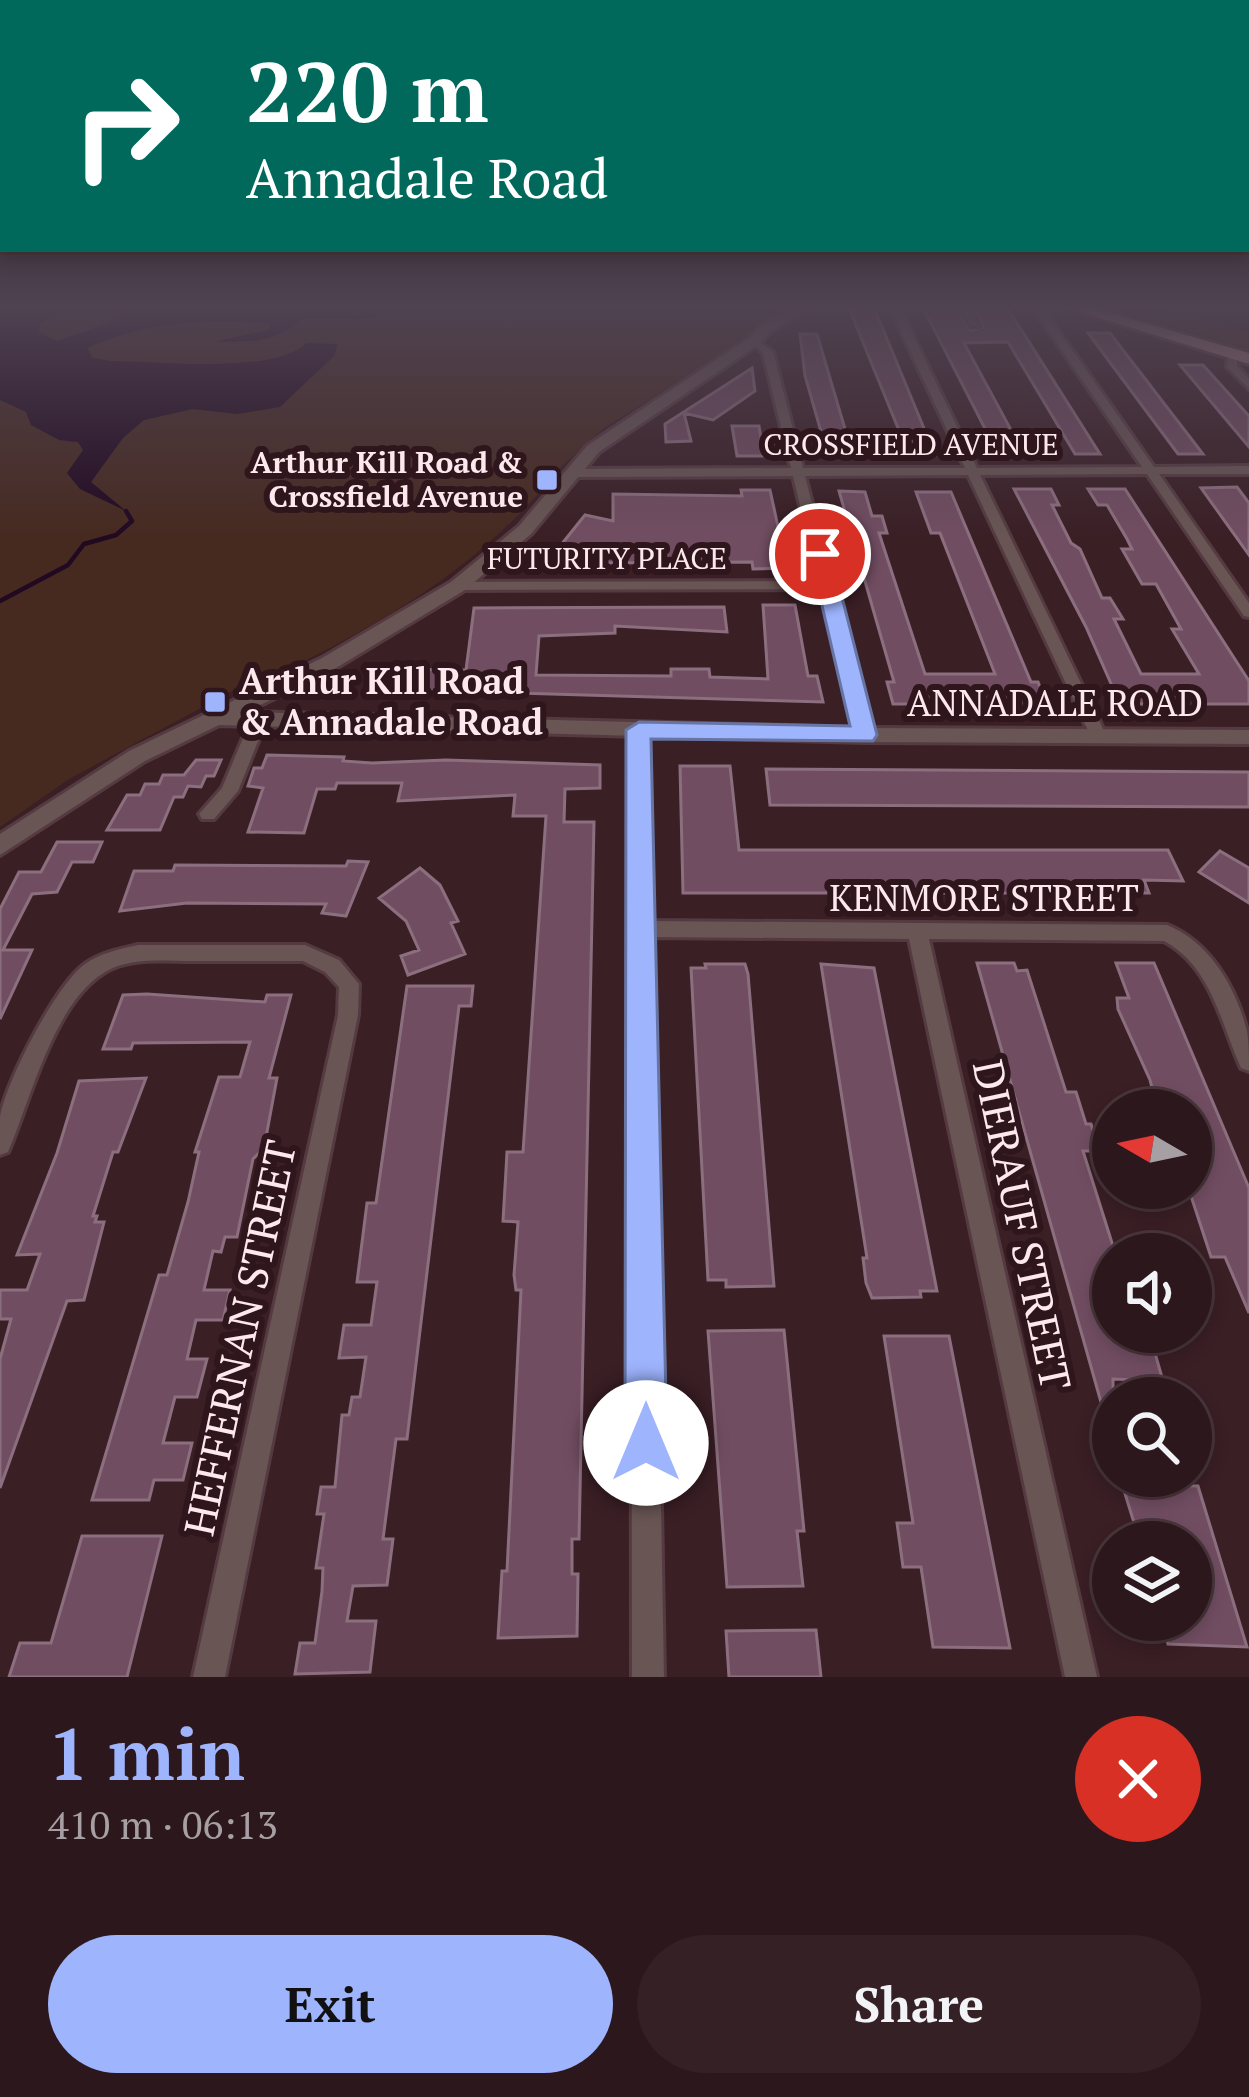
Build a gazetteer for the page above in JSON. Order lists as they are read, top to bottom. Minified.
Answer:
{"streets":{"street":["CROSSFIELD AVENUE","FUTURITY PLACE","ANNADALE ROAD","KENMORE STREET","DIERAUF STREET","HEFFERNAN STREET"]},"crossings":[["KENMORE STREET","DIERAUF STREET"]],"places":{"transit":["Arthur Kill Road & Crossfield Avenue","Arthur Kill Road & Annadale Road"]},"north":"left","page":{"turn":["220 m","Annadale Road"],"heading":["1 min","410 m · 06:13"],"buttons":["Exit","Share"]}}
